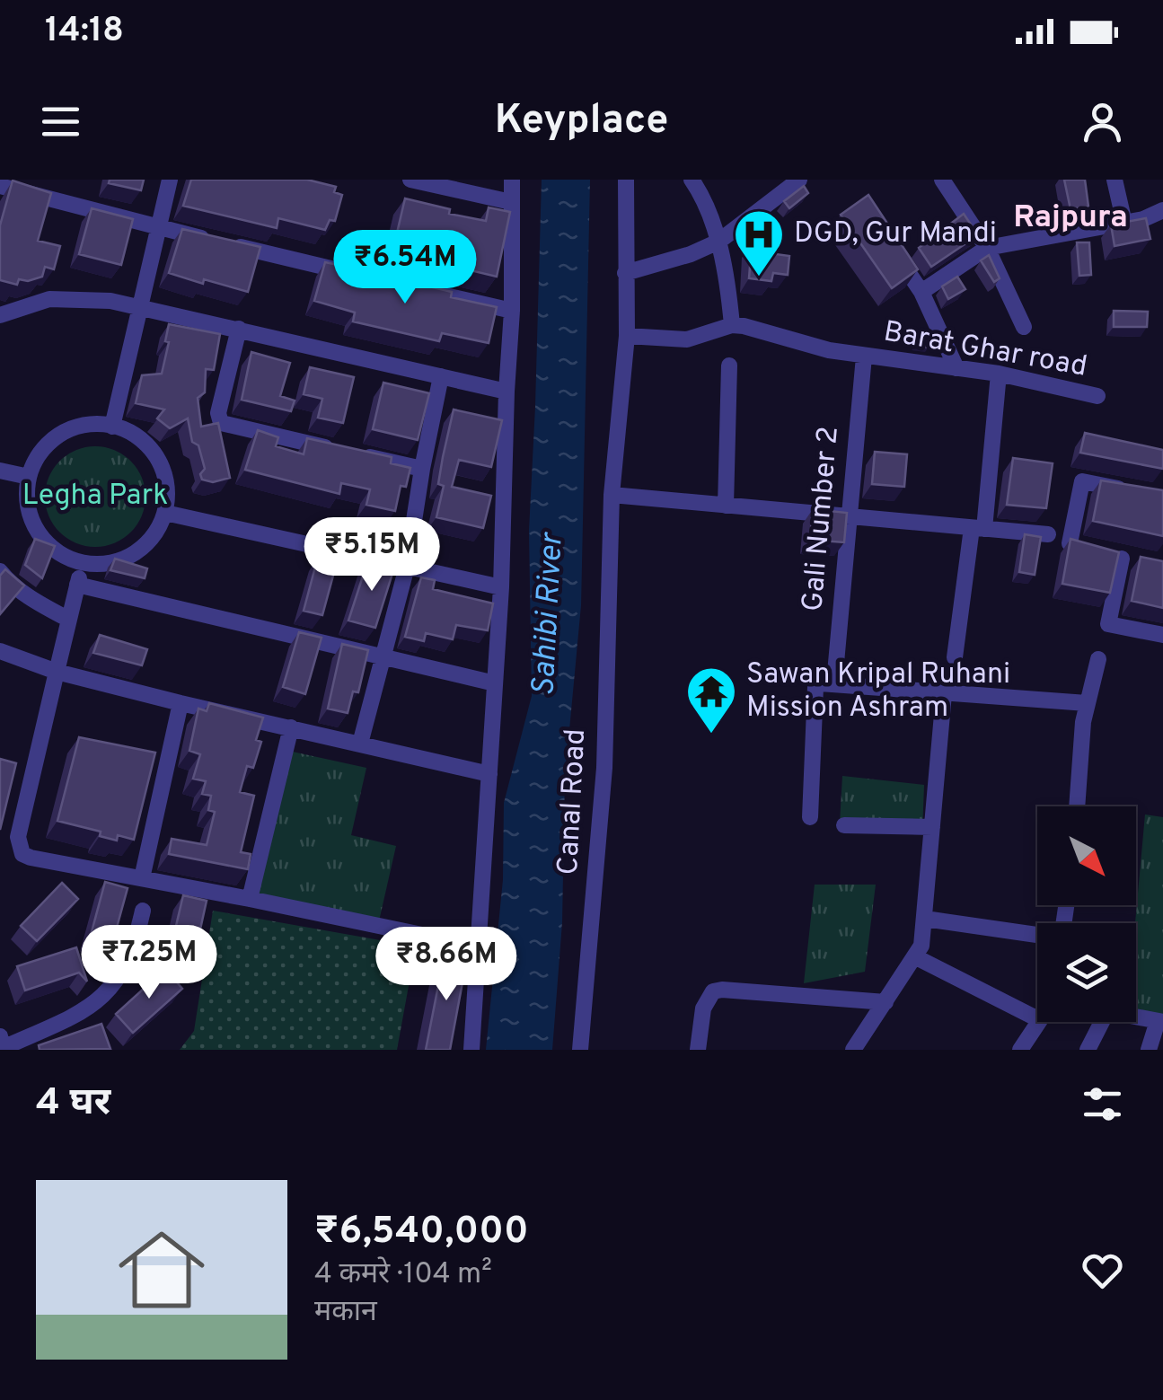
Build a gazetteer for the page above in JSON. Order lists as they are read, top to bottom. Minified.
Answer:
{"streets":{"street":["Barat Ghar road","Gali Number 2","Canal Road"]},"crossings":[["Barat Ghar road","Gali Number 2"]],"districts":["Rajpura"],"water":["Sahibi River"],"parks":["Legha Park"],"places":{"hospital":["DGD, Gur Mandi"],"temple":["Sawan Kripal Ruhani Mission Ashram"]},"north":"bottom right","page":{"status":"14:18","header":"Keyplace","price":["₹6.54M","₹5.15M","₹7.25M","₹8.66M"],"heading":"4 घर","list":[{"name":"₹6,540,000","note":"4 कमरे · 104 m² · मकान"}]}}
